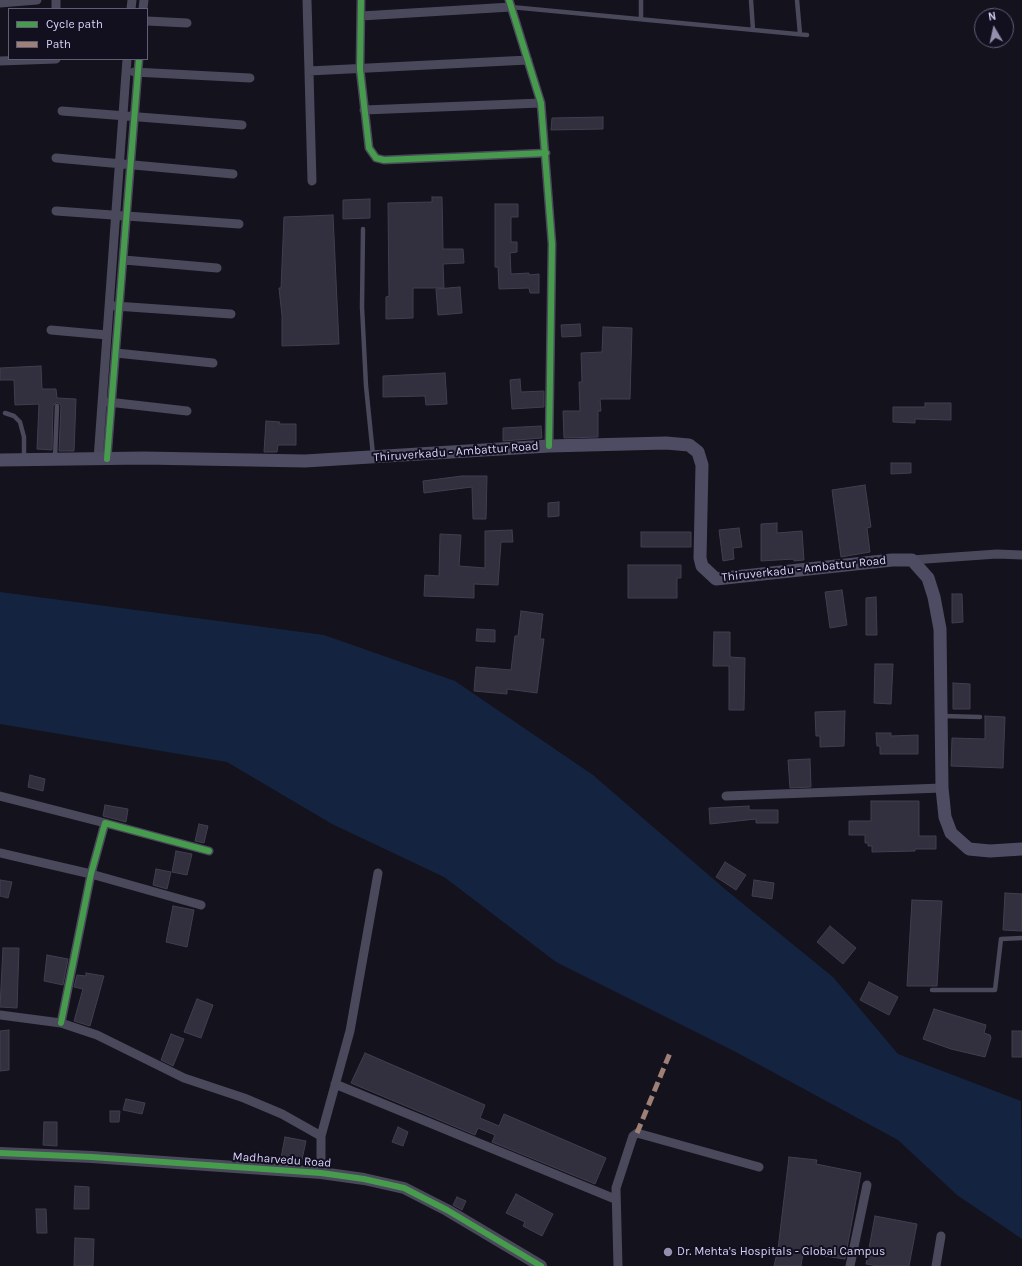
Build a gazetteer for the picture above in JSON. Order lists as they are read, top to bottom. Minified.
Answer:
{"streets":{"main road":["Thiruverkadu - Ambattur Road"],"street":["Madharvedu Road"]},"places":["Dr. Mehta's Hospitals - Global Campus"],"legend":["Cycle path","Path"],"north":"top"}
